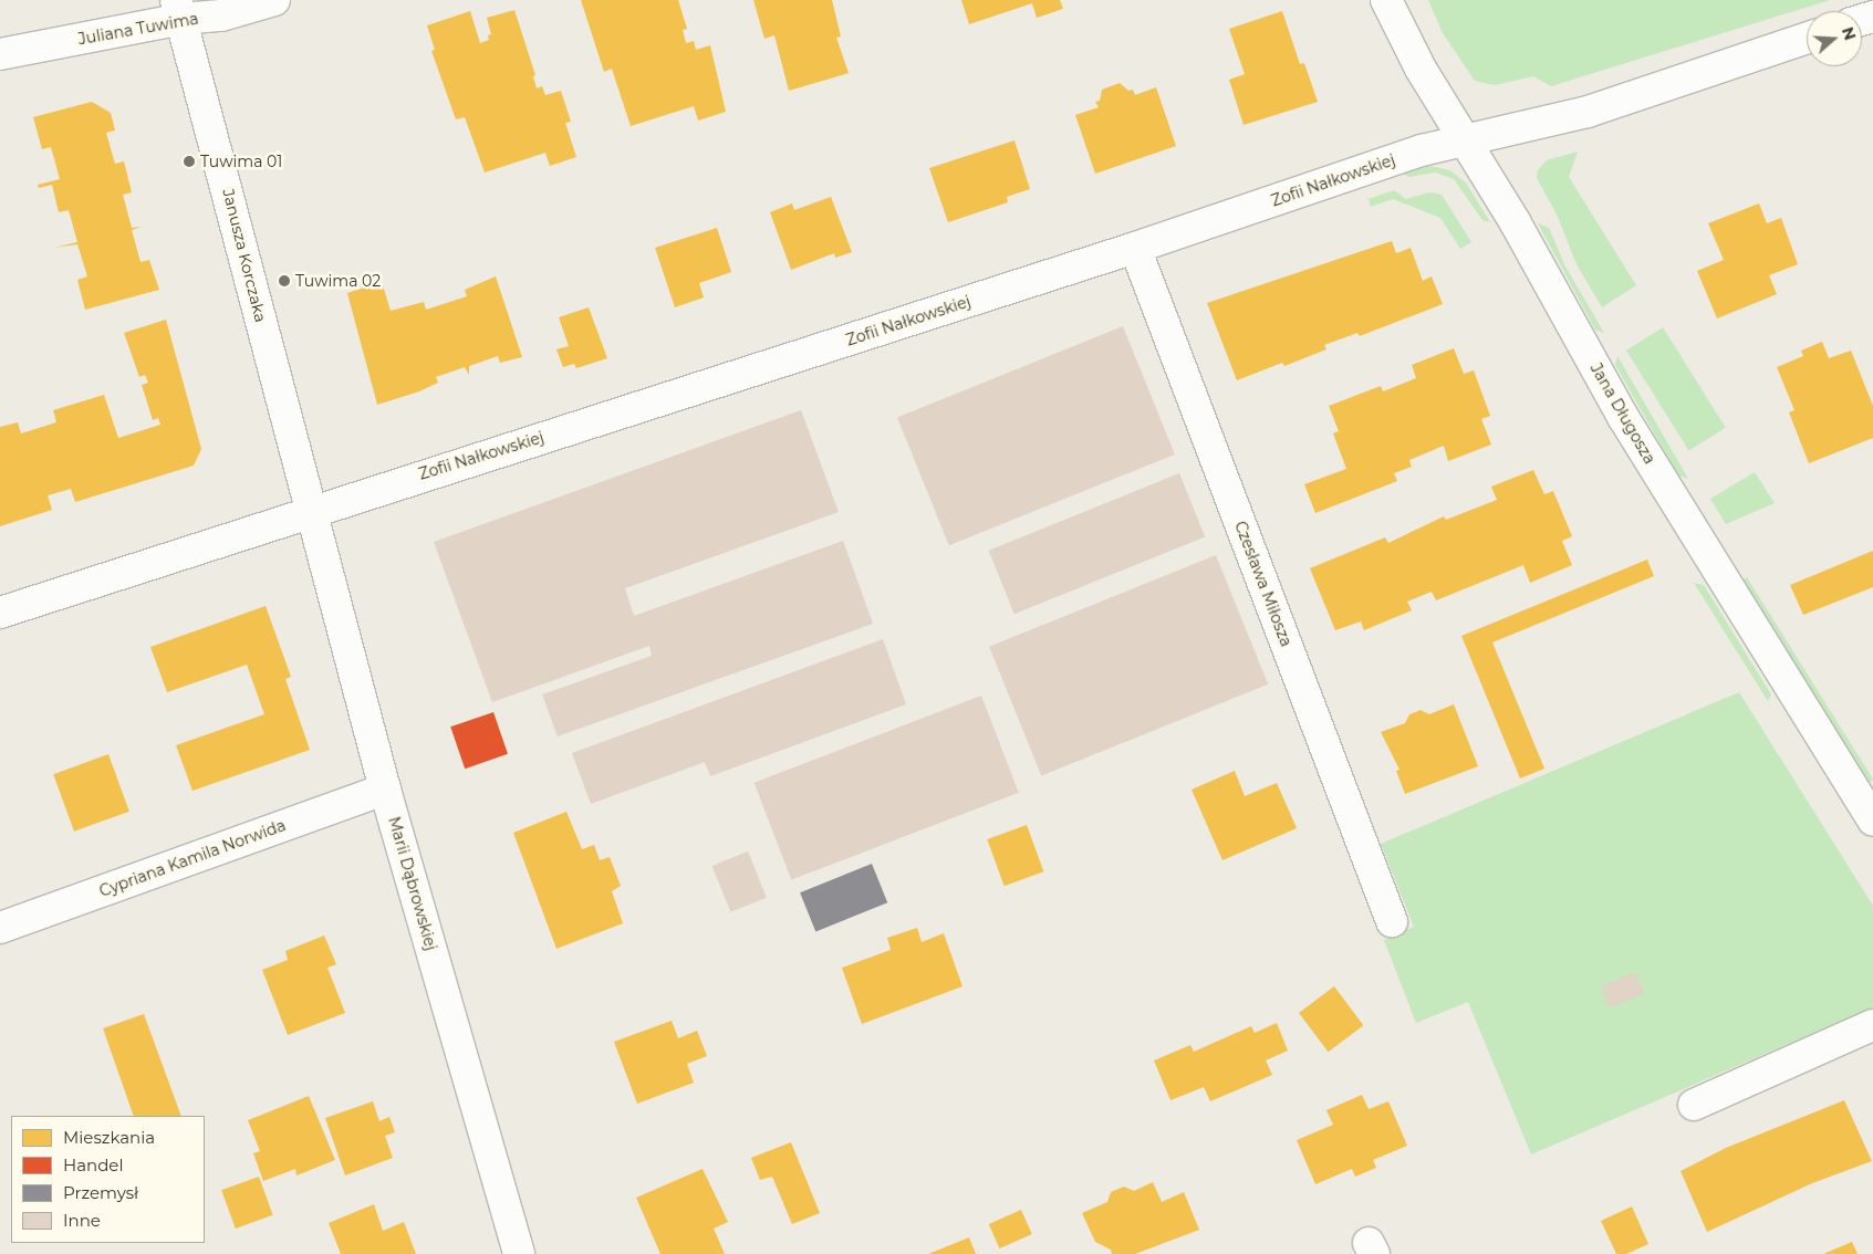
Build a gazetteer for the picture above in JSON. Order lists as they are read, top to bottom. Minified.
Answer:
{"streets":{"street":["Juliana Tuwima","Zofii Nałkowskiej","Janusza Korczaka","Jana Długosza","Czesława Miłosza","Cypriana Kamila Norwida","Marii Dąbrowskiej"]},"crossings":[["Juliana Tuwima","Janusza Korczaka"],["Zofii Nałkowskiej","Janusza Korczaka"],["Zofii Nałkowskiej","Jana Długosza"],["Zofii Nałkowskiej","Czesława Miłosza"],["Zofii Nałkowskiej","Marii Dąbrowskiej"],["Janusza Korczaka","Marii Dąbrowskiej"],["Cypriana Kamila Norwida","Marii Dąbrowskiej"]],"places":["Tuwima 01","Tuwima 02"],"legend":["Mieszkania","Handel","Przemysł","Inne"],"north":"right"}
